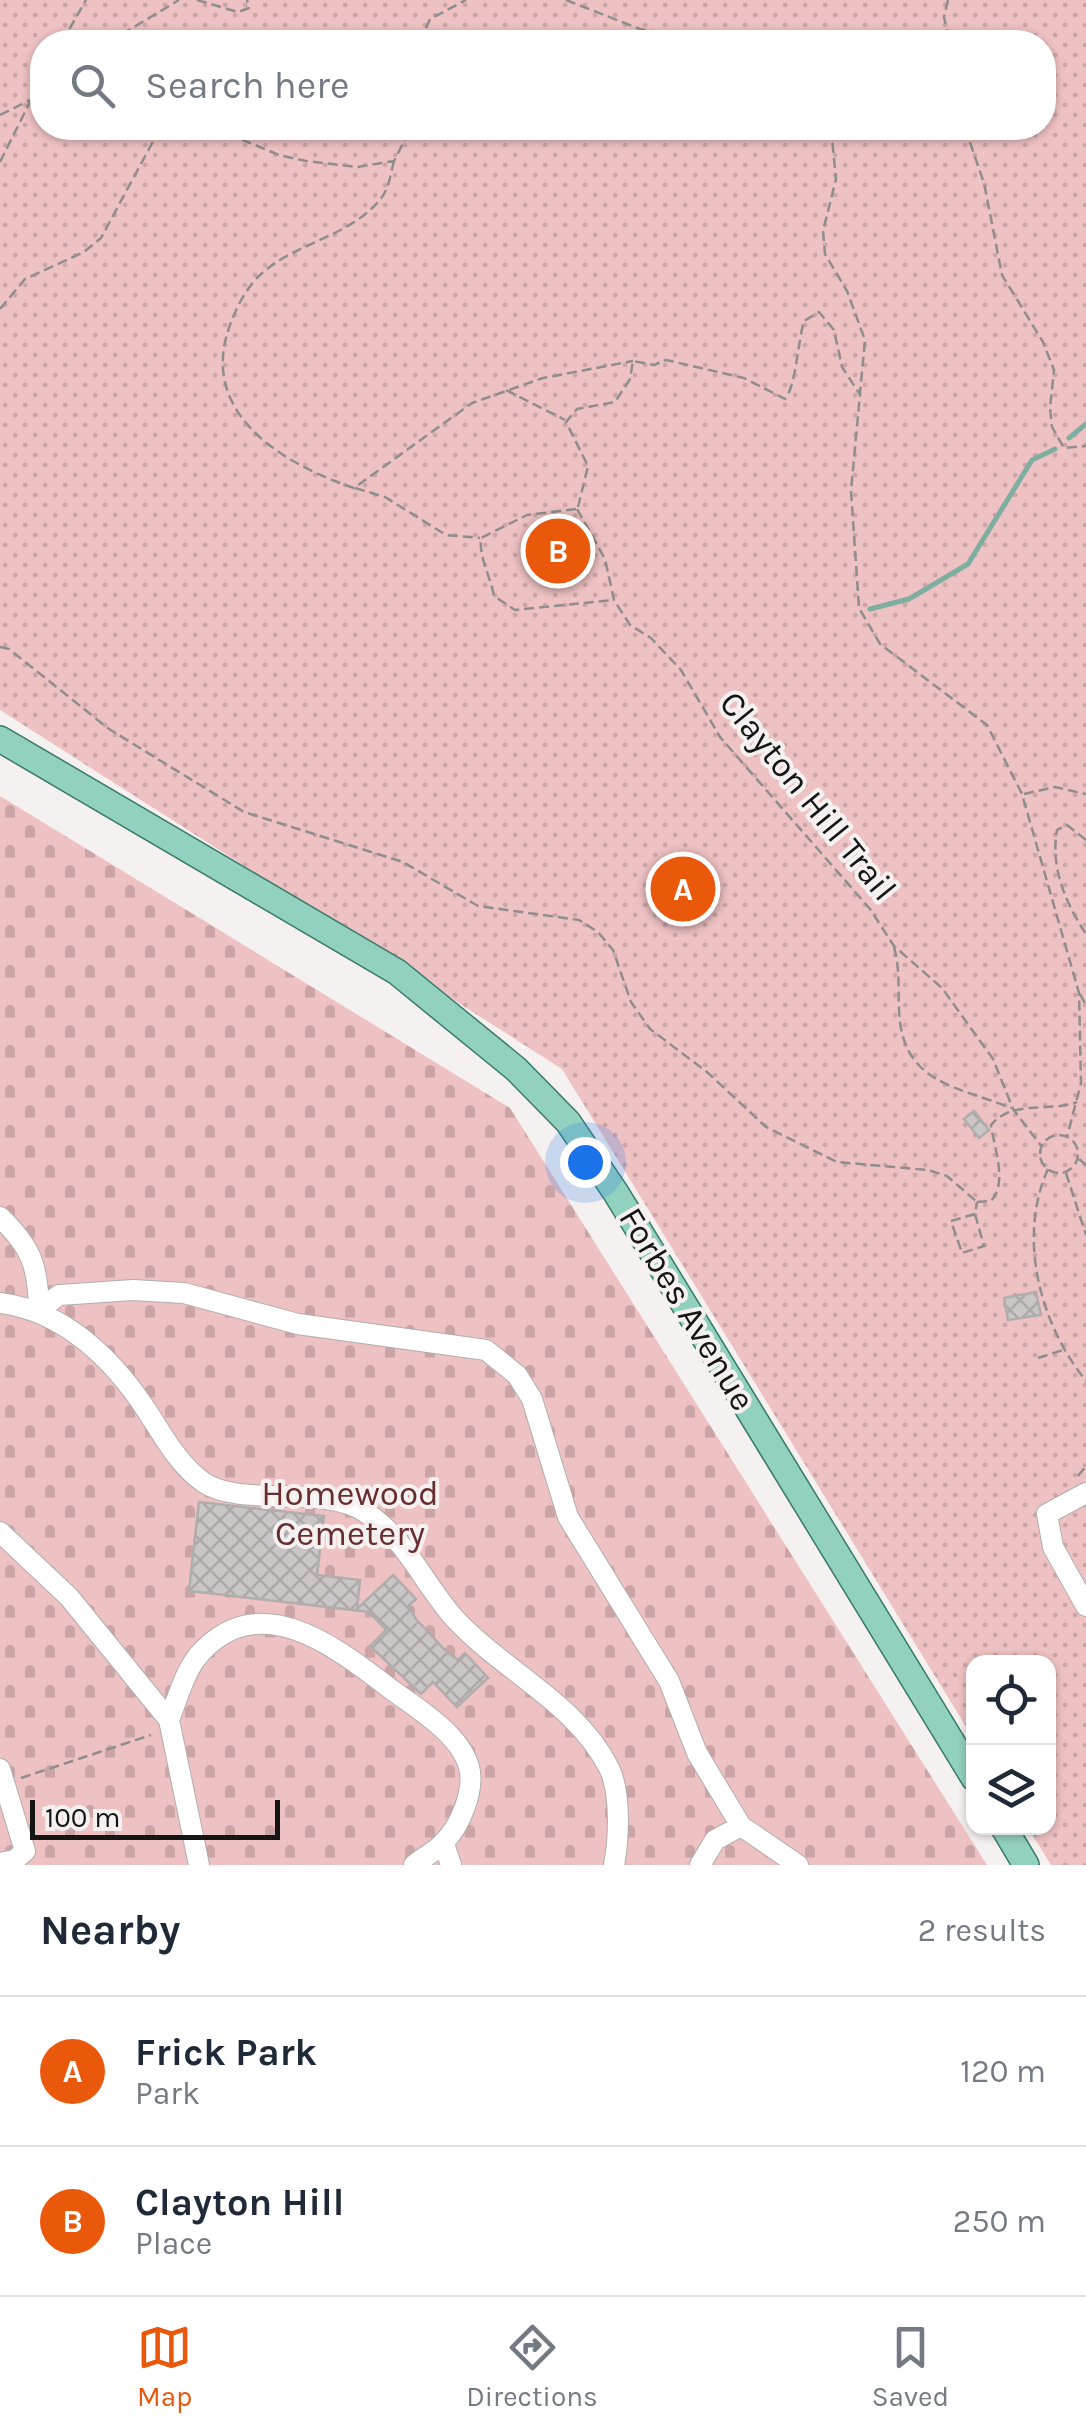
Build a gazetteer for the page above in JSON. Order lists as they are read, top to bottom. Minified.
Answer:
{"streets":{"main road":["Forbes Avenue"],"path":["Clayton Hill Trail"]},"parks":["Homewood Cemetery"],"scale_bar":"100 m","page":{"search":"Search here","pins":["B","A"],"scale":"100 m","heading":["Nearby","2 results"],"list":[{"mark":"A","name":"Frick Park","note":"Park","value":"120 m"},{"mark":"B","name":"Clayton Hill","note":"Place","value":"250 m"}],"nav":["Map","Directions","Saved"]}}
